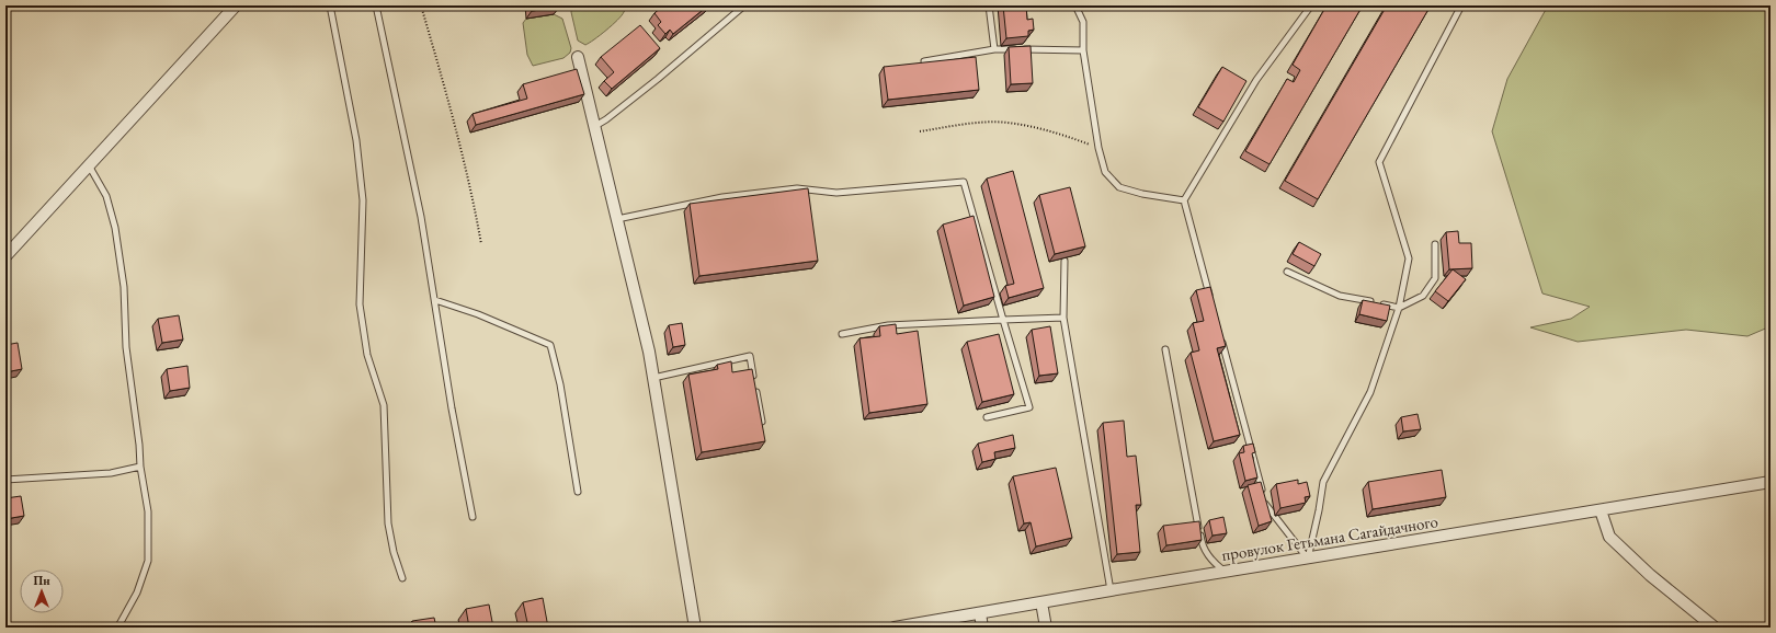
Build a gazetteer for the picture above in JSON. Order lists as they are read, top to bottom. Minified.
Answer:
{"streets":{"street":["провулок Гетьмана Сагайдачного"]},"north":"top"}
